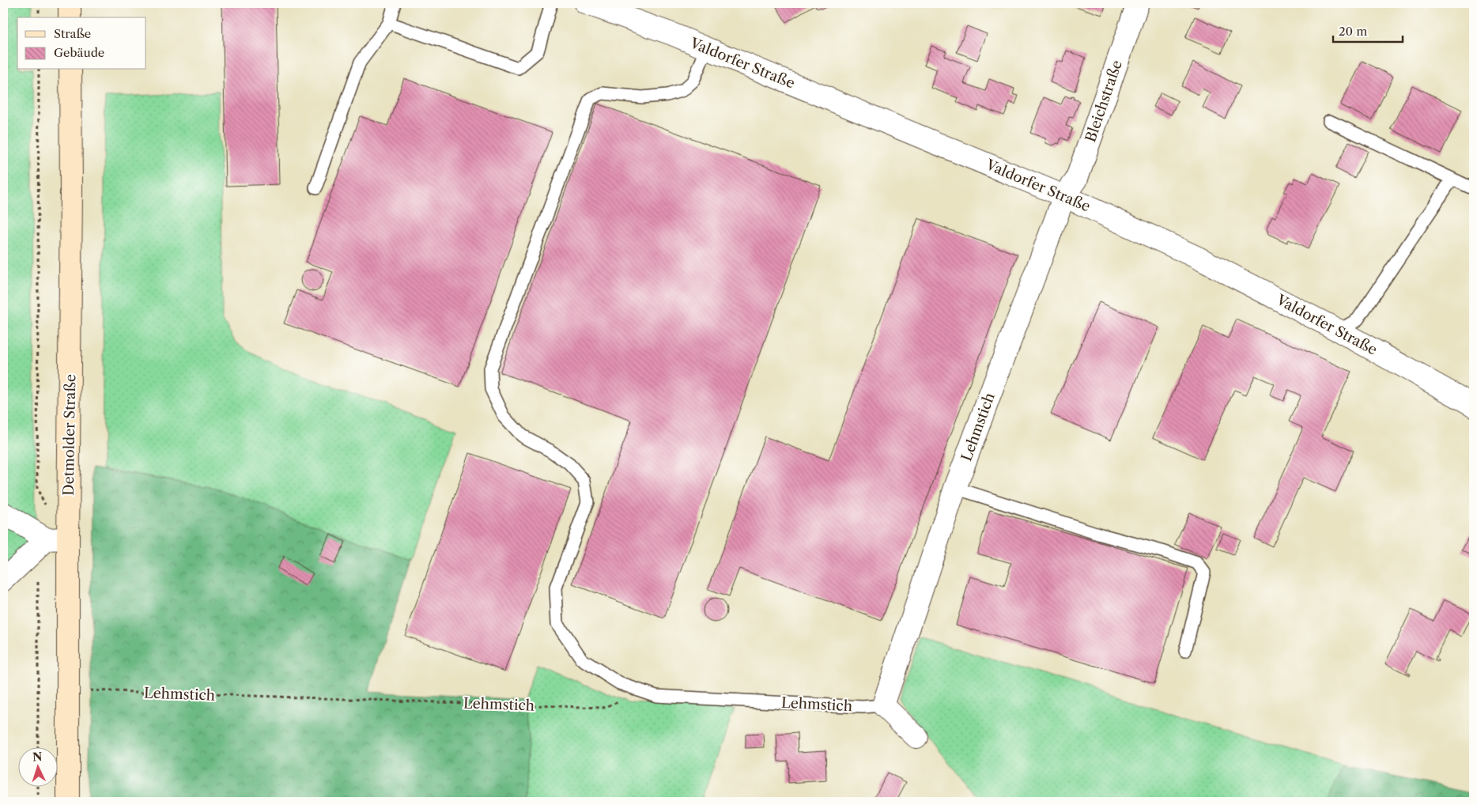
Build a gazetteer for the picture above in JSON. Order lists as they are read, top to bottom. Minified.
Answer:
{"streets":{"main road":["Detmolder Straße"],"street":["Valdorfer Straße","Bleichstraße","Lehmstich"]},"crossings":[["Valdorfer Straße","Bleichstraße"],["Valdorfer Straße","Lehmstich"],["Bleichstraße","Lehmstich"]],"legend":["Straße","Gebäude"],"scale_bar":"20 m","north":"top"}
